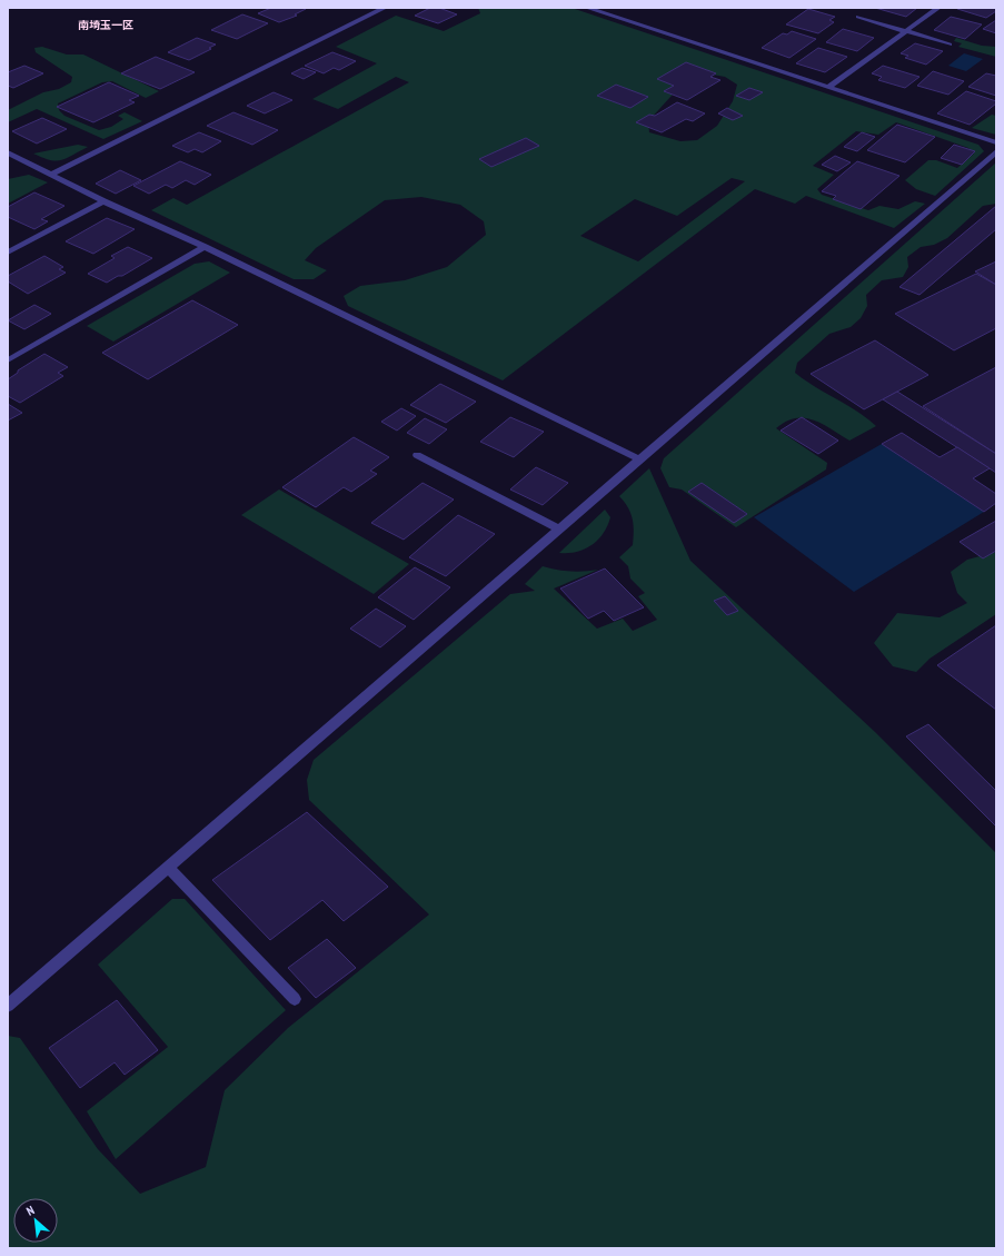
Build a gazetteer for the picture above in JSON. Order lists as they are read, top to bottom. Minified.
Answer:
{"districts":["南埼玉一区"],"north":"top left"}
